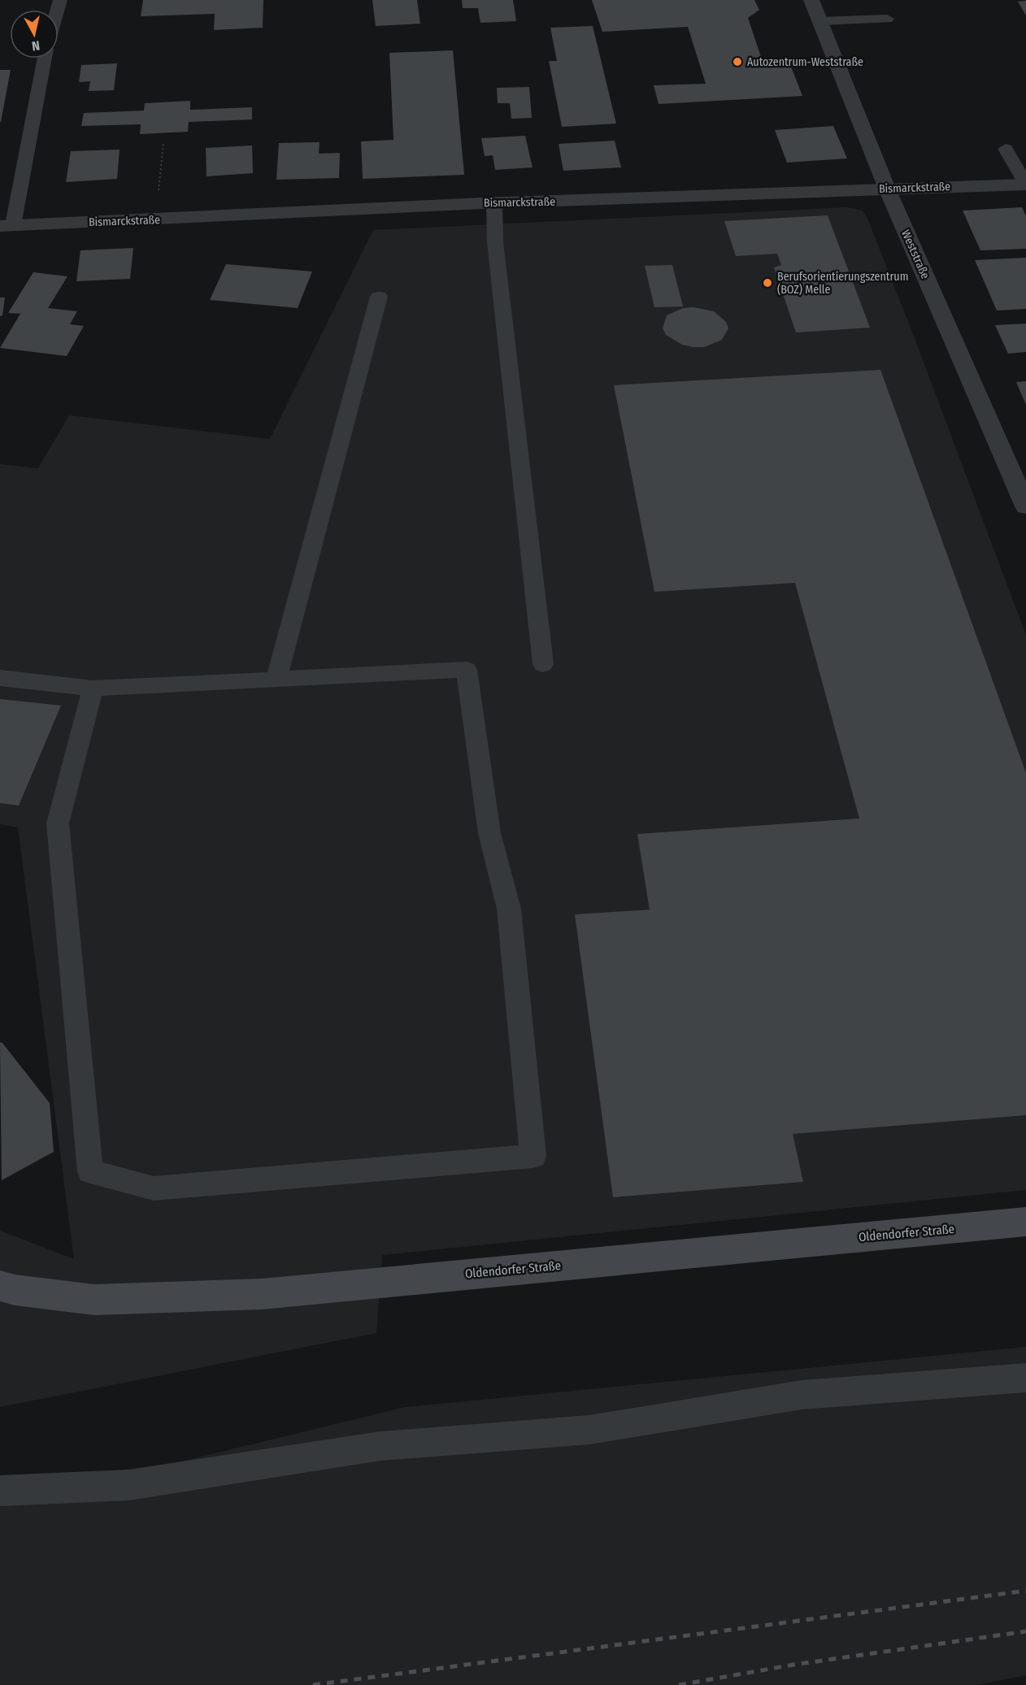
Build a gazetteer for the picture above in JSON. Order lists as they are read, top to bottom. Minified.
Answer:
{"streets":{"main road":["Oldendorfer Straße"],"street":["Bismarckstraße","Weststraße"]},"crossings":[["Bismarckstraße","Weststraße"]],"places":["Autozentrum-Weststraße","Berufsorientierungszentrum (BOZ) Melle"],"north":"bottom"}
